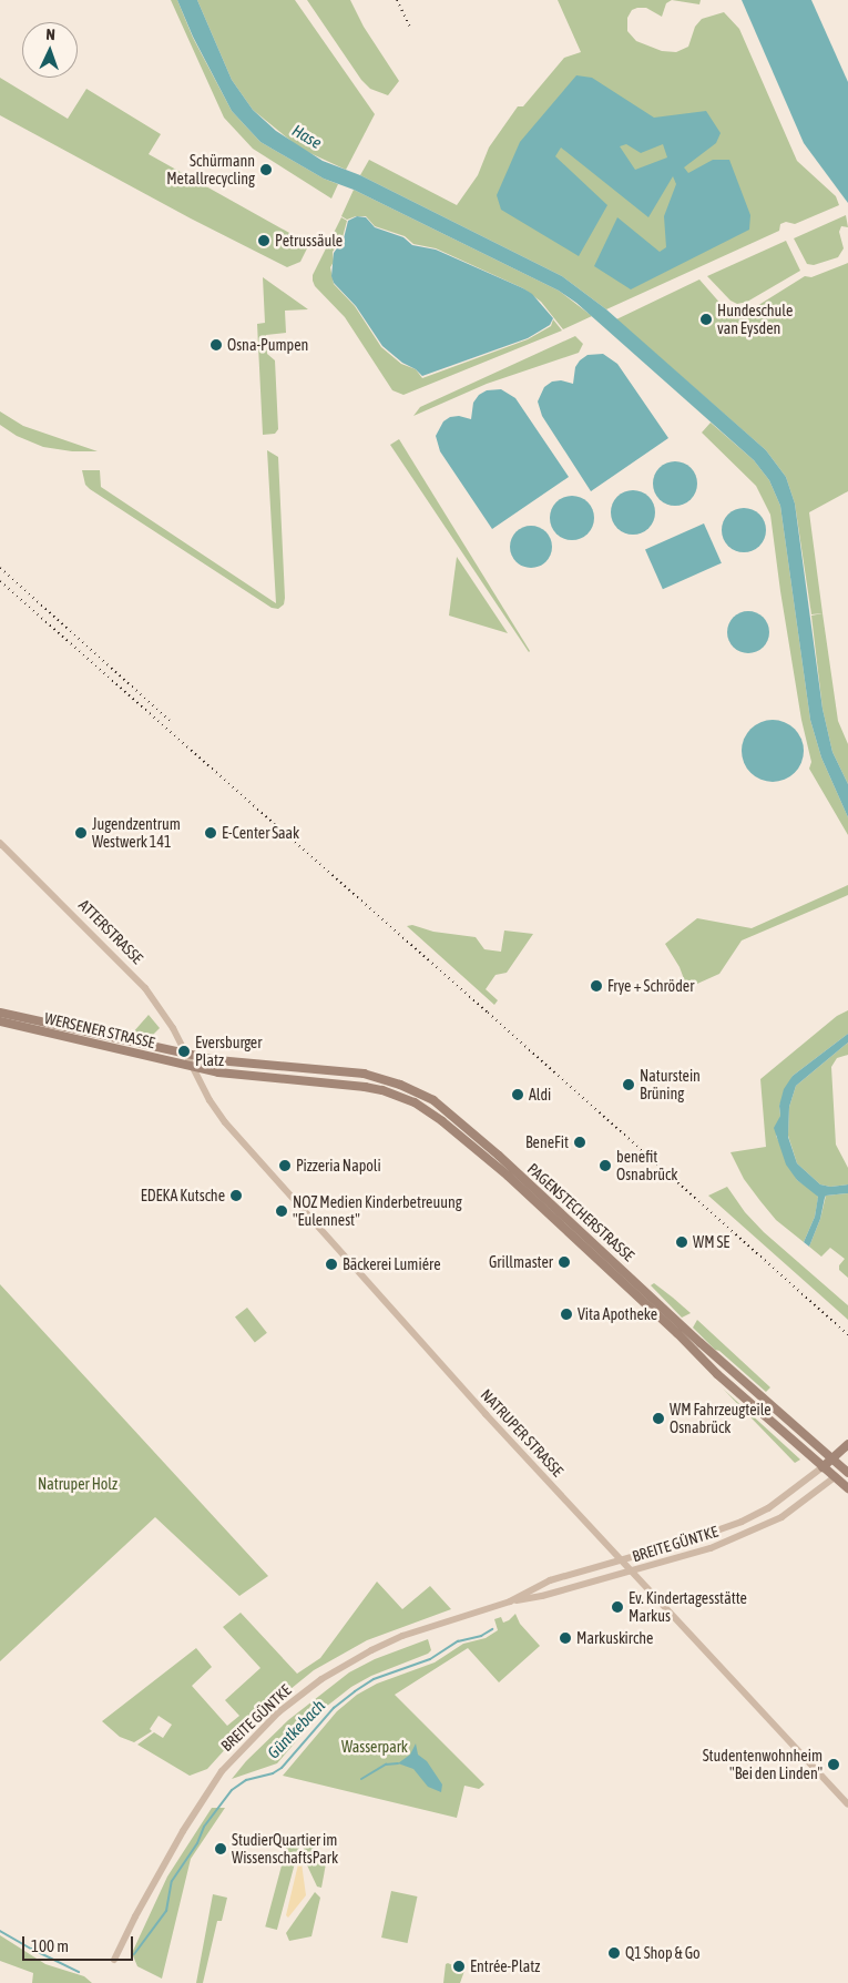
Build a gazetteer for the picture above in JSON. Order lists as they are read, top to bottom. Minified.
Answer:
{"streets":{"main road":["WERSENER STRASSE","PAGENSTECHERSTRASSE"],"street":["ATTERSTRASSE","NATRUPER STRASSE","BREITE GÜNTKE"]},"crossings":[["ATTERSTRASSE","WERSENER STRASSE"],["ATTERSTRASSE","PAGENSTECHERSTRASSE"],["WERSENER STRASSE","PAGENSTECHERSTRASSE"],["WERSENER STRASSE","NATRUPER STRASSE"],["PAGENSTECHERSTRASSE","NATRUPER STRASSE"],["PAGENSTECHERSTRASSE","BREITE GÜNTKE"],["NATRUPER STRASSE","BREITE GÜNTKE"]],"water":["Hase","Güntkebach"],"parks":["Natruper Holz","Wasserpark"],"places":["Schürmann Metallrecycling","Petrussäule","Hundeschule van Eysden","Osna-Pumpen","Jugendzentrum Westwerk 141","E-Center Saak","Frye + Schröder","Eversburger Platz","Naturstein Brüning","Aldi","BeneFit","Pizzeria Napoli","benefit Osnabrück","EDEKA Kutsche","NOZ Medien Kinderbetreuung \"Eulennest\"","WM SE","Grillmaster","Bäckerei Lumiére","Vita Apotheke","WM Fahrzeugteile Osnabrück","Ev. Kindertagesstätte Markus","Markuskirche","Studentenwohnheim \"Bei den Linden\"","StudierQuartier im WissenschaftsPark","Q1 Shop & Go","Entrée-Platz"],"scale_bar":"100 m","north":"top"}
